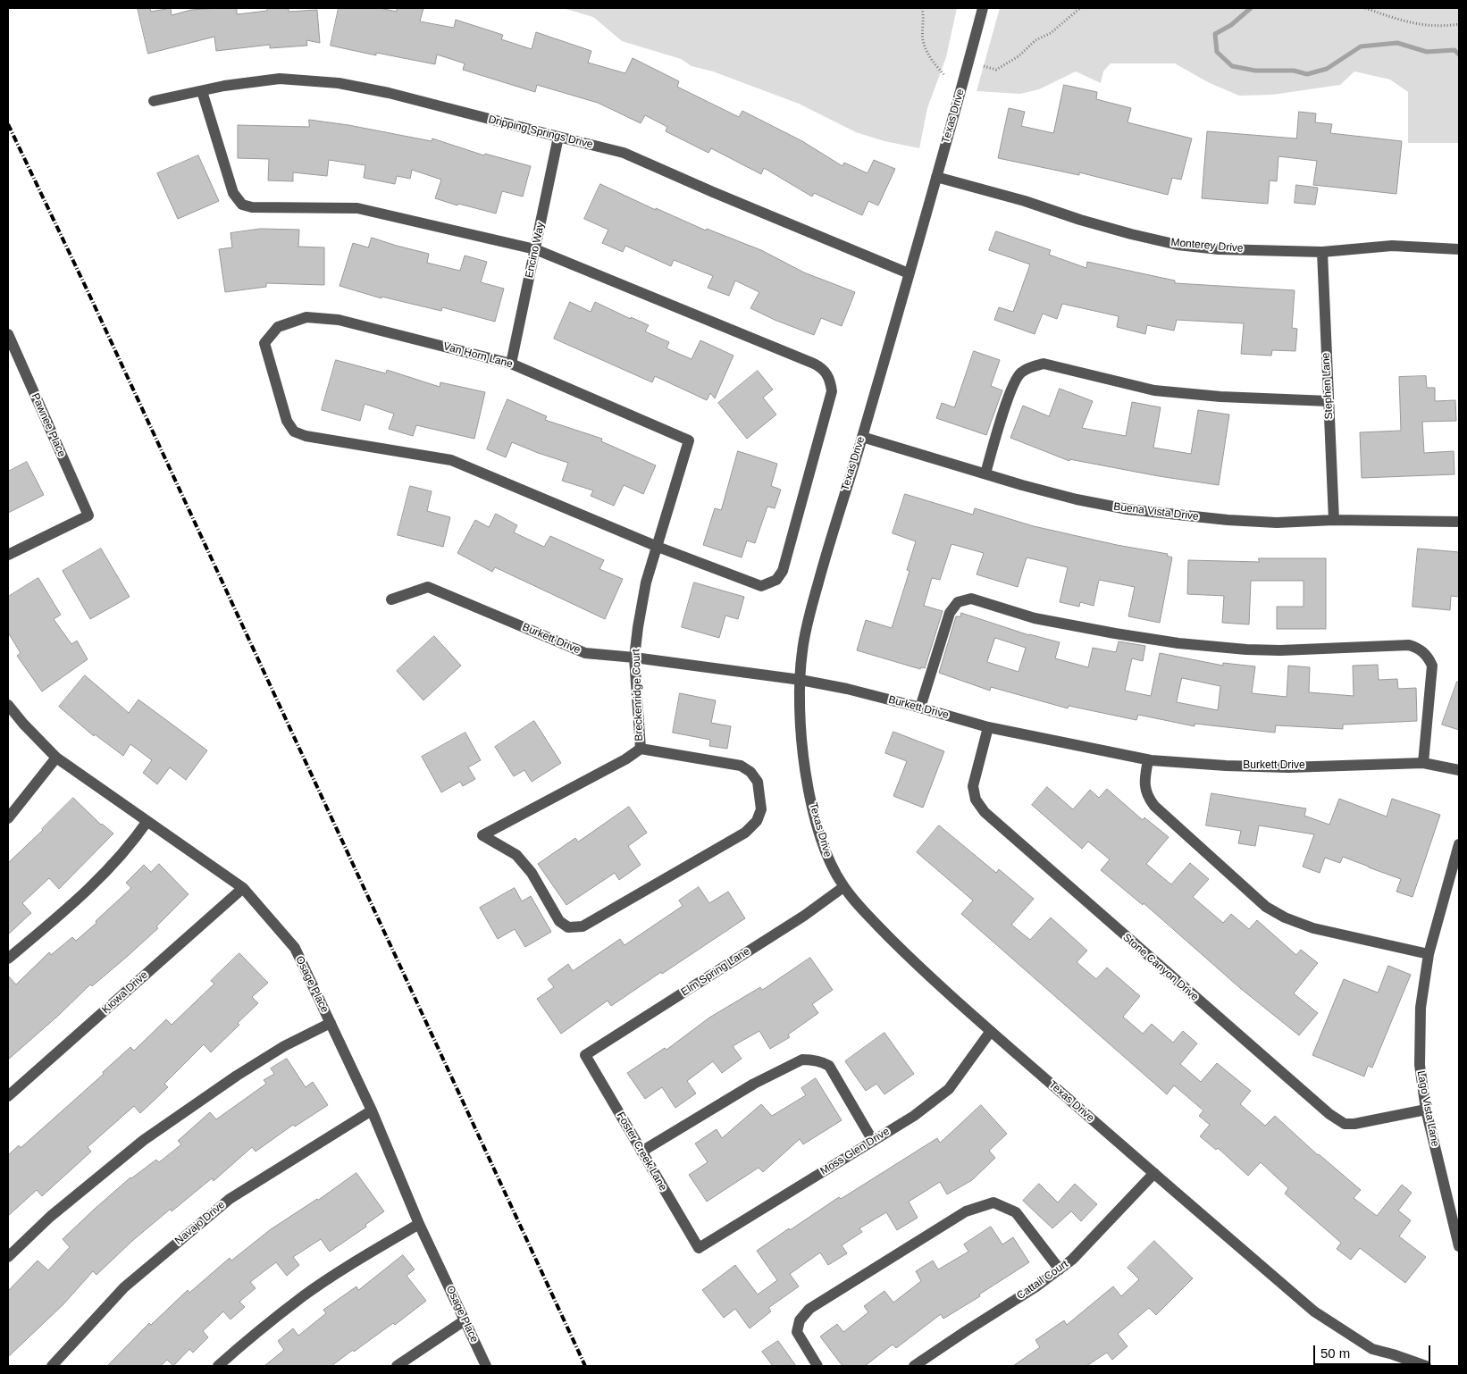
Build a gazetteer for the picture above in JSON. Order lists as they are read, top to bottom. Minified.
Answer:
{"streets":{"street":["Texas Drive","Dripping Springs Drive","Monterey Drive","Encino Way","Van Horn Lane","Stephen Lane","Pawnee Place","Buena Vista Drive","Burkett Drive","Breckenridge Court","Stone Canyon Drive","Elm Spring Lane","Osage Place","Kiowa Drive","Lago Vista Lane","Foster Creek Lane","Moss Glen Drive","Navajo Drive","Cattail Court"]},"crossings":[["Texas Drive","Dripping Springs Drive"],["Texas Drive","Monterey Drive"],["Texas Drive","Buena Vista Drive"],["Texas Drive","Burkett Drive"],["Texas Drive","Elm Spring Lane"],["Texas Drive","Moss Glen Drive"],["Texas Drive","Cattail Court"],["Dripping Springs Drive","Encino Way"],["Monterey Drive","Stephen Lane"],["Encino Way","Van Horn Lane"],["Van Horn Lane","Breckenridge Court"],["Stephen Lane","Buena Vista Drive"],["Burkett Drive","Breckenridge Court"],["Burkett Drive","Stone Canyon Drive"],["Stone Canyon Drive","Lago Vista Lane"],["Elm Spring Lane","Foster Creek Lane"],["Osage Place","Kiowa Drive"],["Osage Place","Navajo Drive"],["Foster Creek Lane","Moss Glen Drive"]],"scale_bar":"50 m"}
